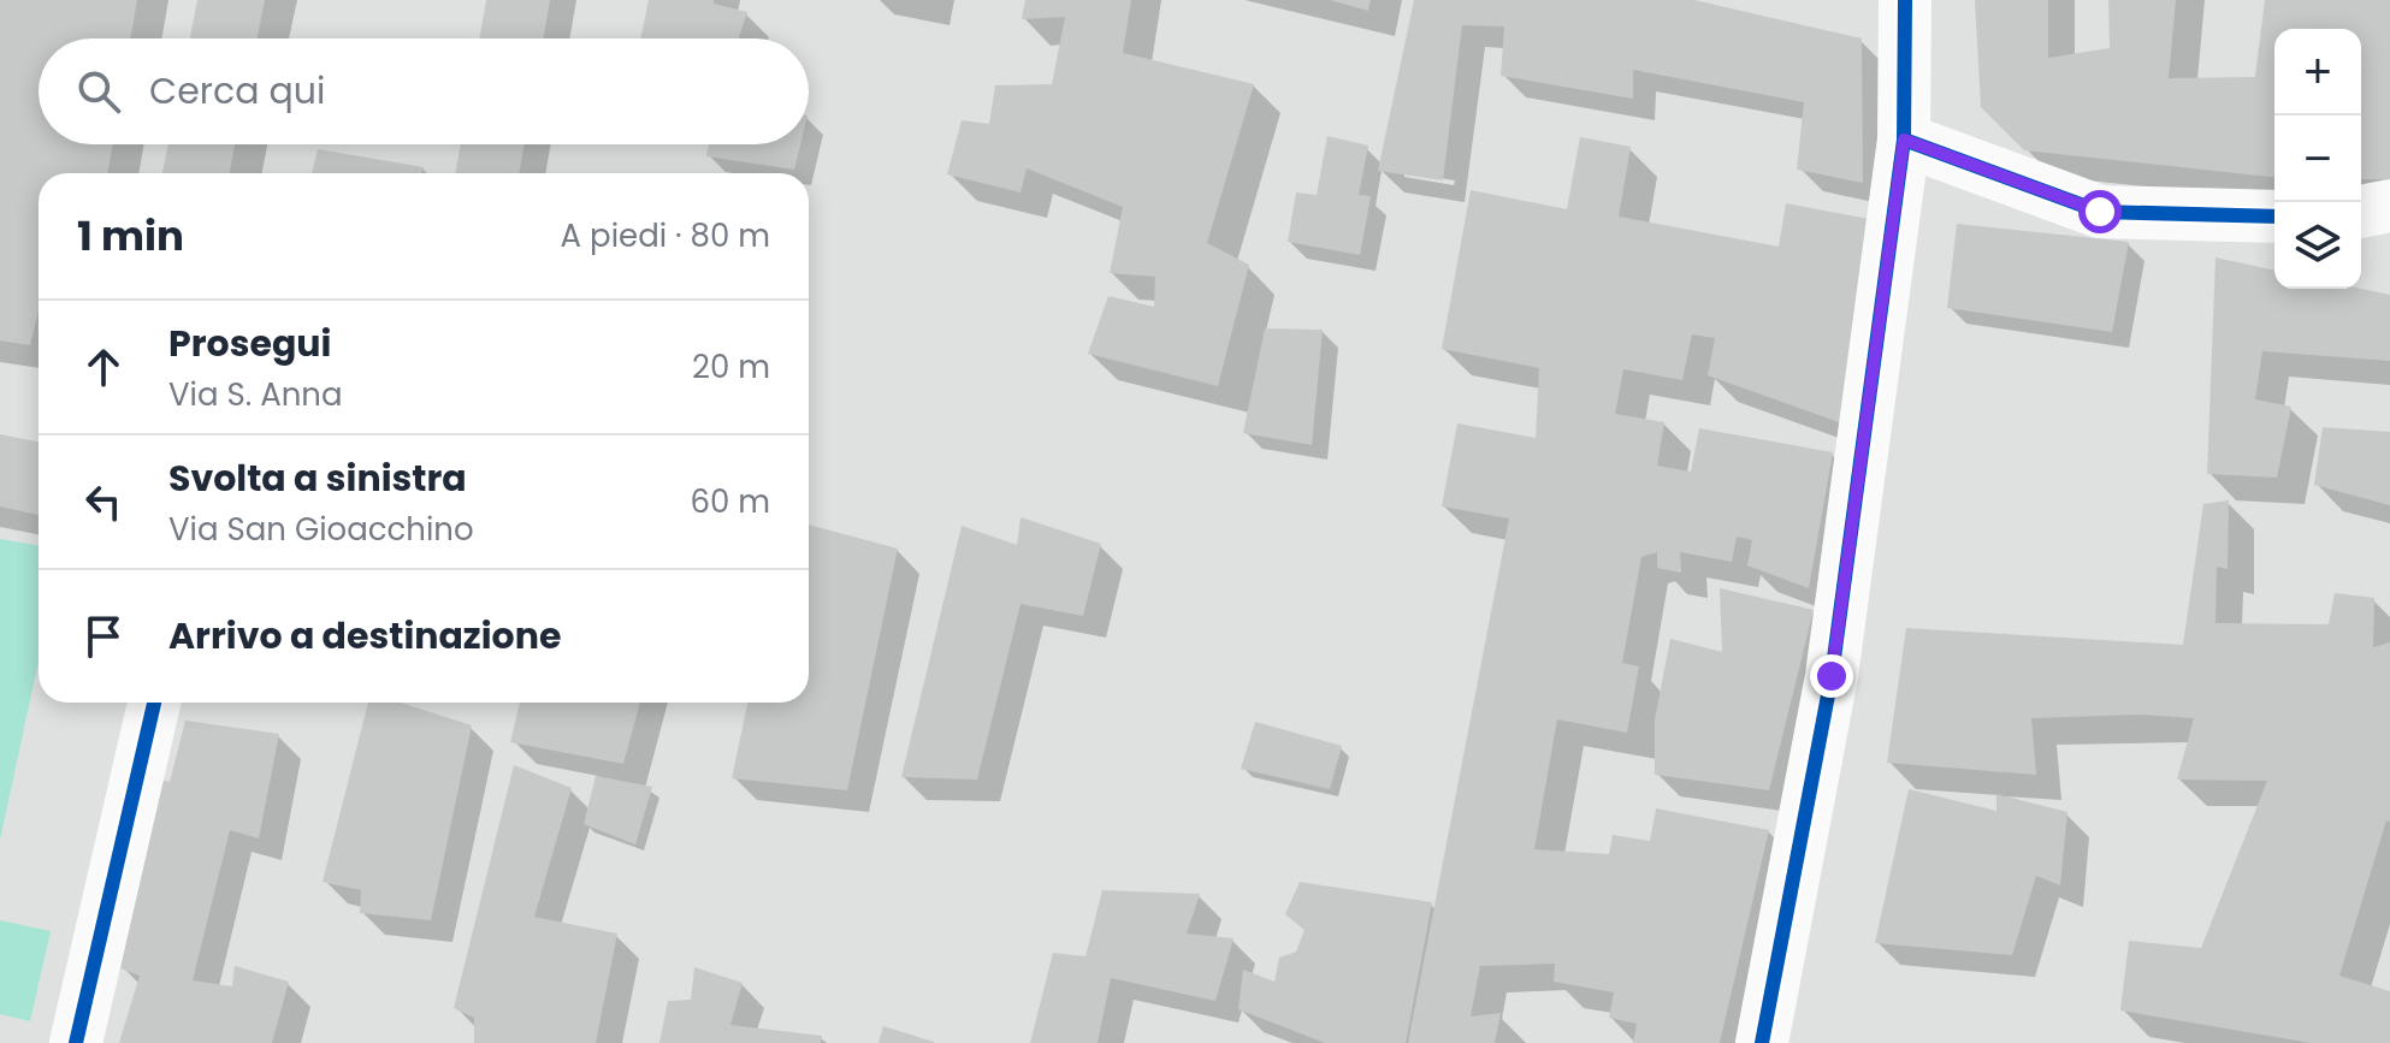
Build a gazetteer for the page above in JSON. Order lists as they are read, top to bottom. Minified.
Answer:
{"page":{"map_buttons":["+","−"],"search":"Cerca qui","heading":["1 min","A piedi · 80 m"],"list":[["Prosegui","Via S. Anna","20 m"],["Svolta a sinistra","Via San Gioacchino","60 m"],"Arrivo a destinazione"]}}
